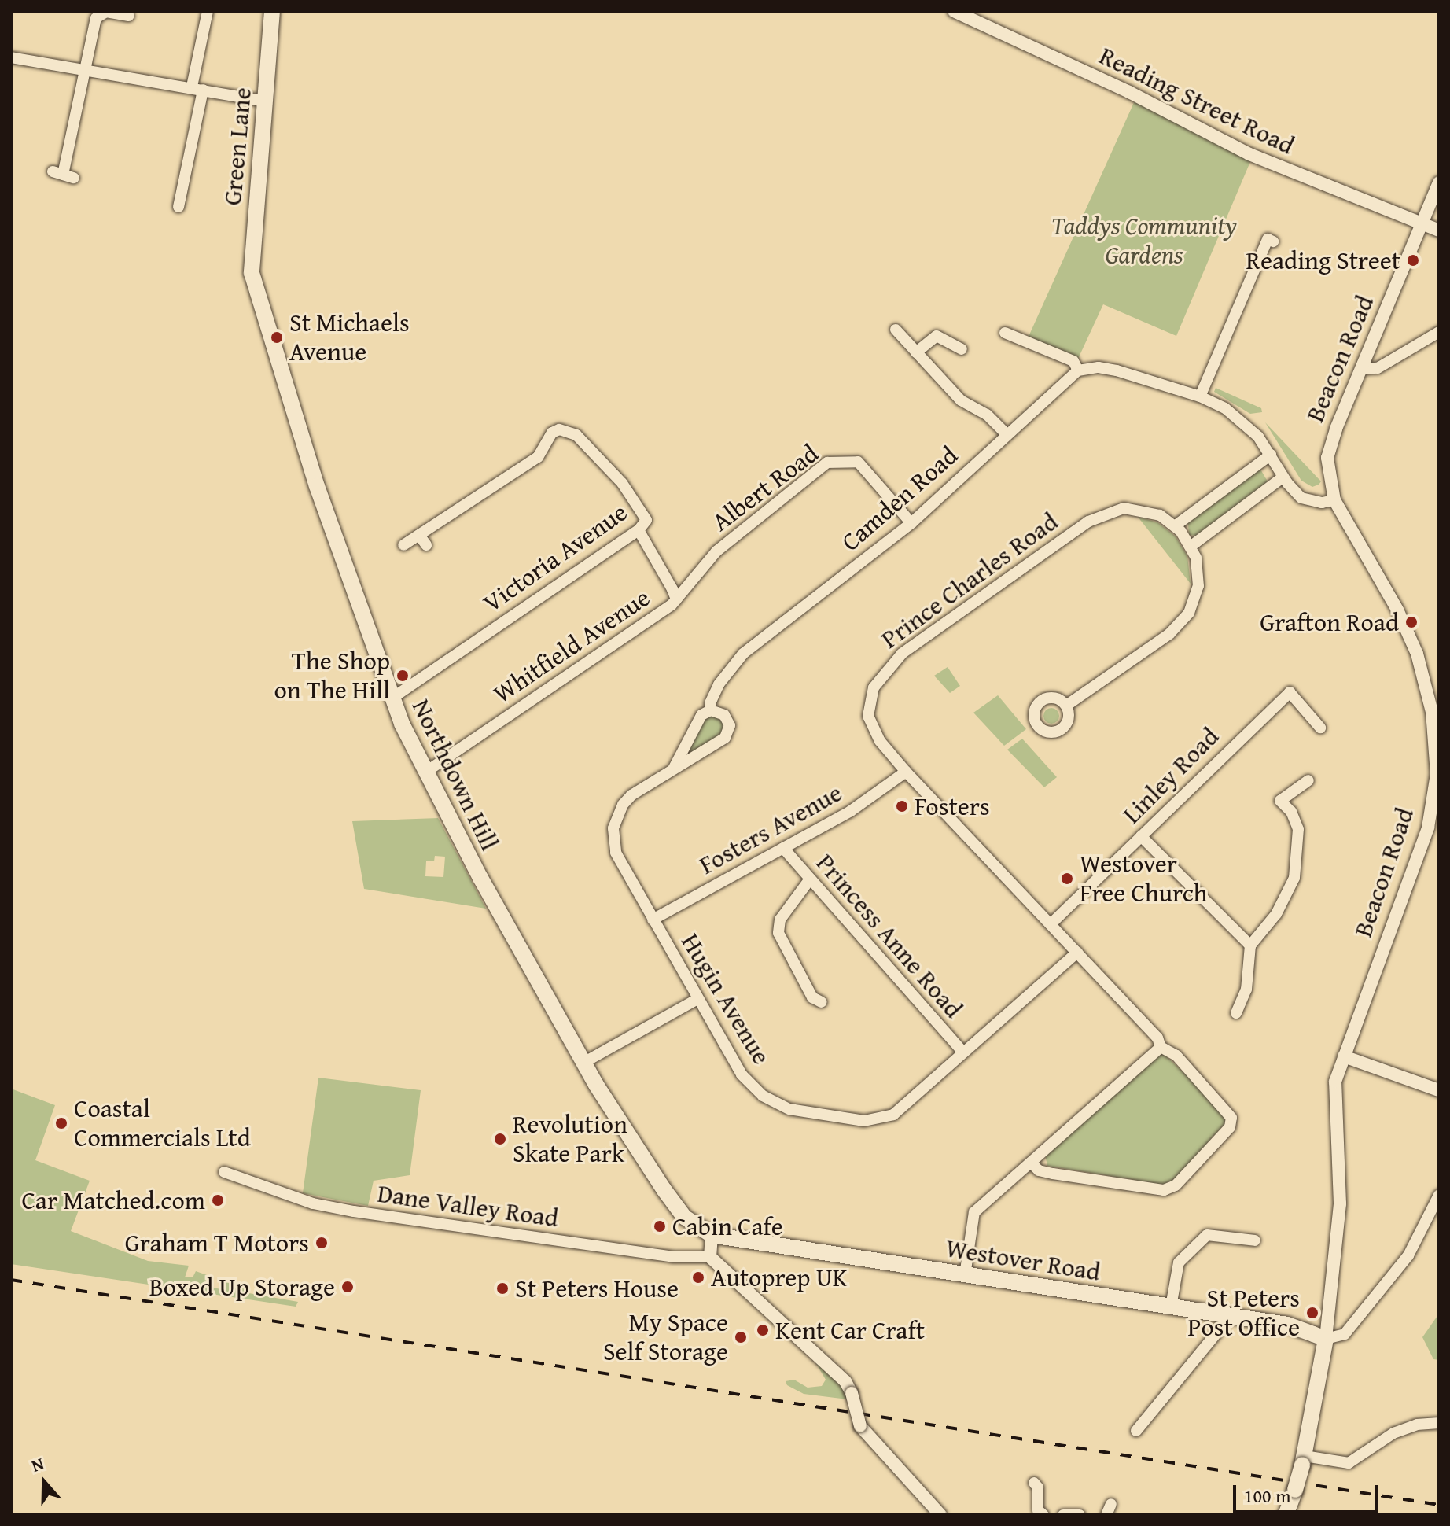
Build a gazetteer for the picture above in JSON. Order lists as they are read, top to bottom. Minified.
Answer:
{"streets":{"main road":["Green Lane","Beacon Road","Northdown Hill","Westover Road"],"street":["Reading Street Road","Albert Road","Camden Road","Victoria Avenue","Prince Charles Road","Whitfield Avenue","Linley Road","Fosters Avenue","Princess Anne Road","Hugin Avenue","Dane Valley Road"]},"crossings":[["Reading Street Road","Beacon Road"],["Green Lane","Northdown Hill"],["Beacon Road","Westover Road"],["Albert Road","Camden Road"],["Albert Road","Whitfield Avenue"],["Camden Road","Hugin Avenue"],["Victoria Avenue","Whitfield Avenue"],["Victoria Avenue","Northdown Hill"],["Prince Charles Road","Linley Road"],["Prince Charles Road","Fosters Avenue"],["Prince Charles Road","Hugin Avenue"],["Whitfield Avenue","Northdown Hill"],["Northdown Hill","Westover Road"],["Fosters Avenue","Princess Anne Road"],["Fosters Avenue","Hugin Avenue"],["Princess Anne Road","Hugin Avenue"]],"parks":["Taddys Community Gardens"],"places":["Reading Street","St Michaels Avenue","Grafton Road","The Shop on The Hill","Fosters","Westover Free Church","Coastal Commercials Ltd","Revolution Skate Park","Car Matched.com","Cabin Cafe","Graham T Motors","Autoprep UK","Boxed Up Storage","St Peters House","St Peters Post Office","Kent Car Craft","My Space Self Storage"],"scale_bar":"100 m","north":"top"}
